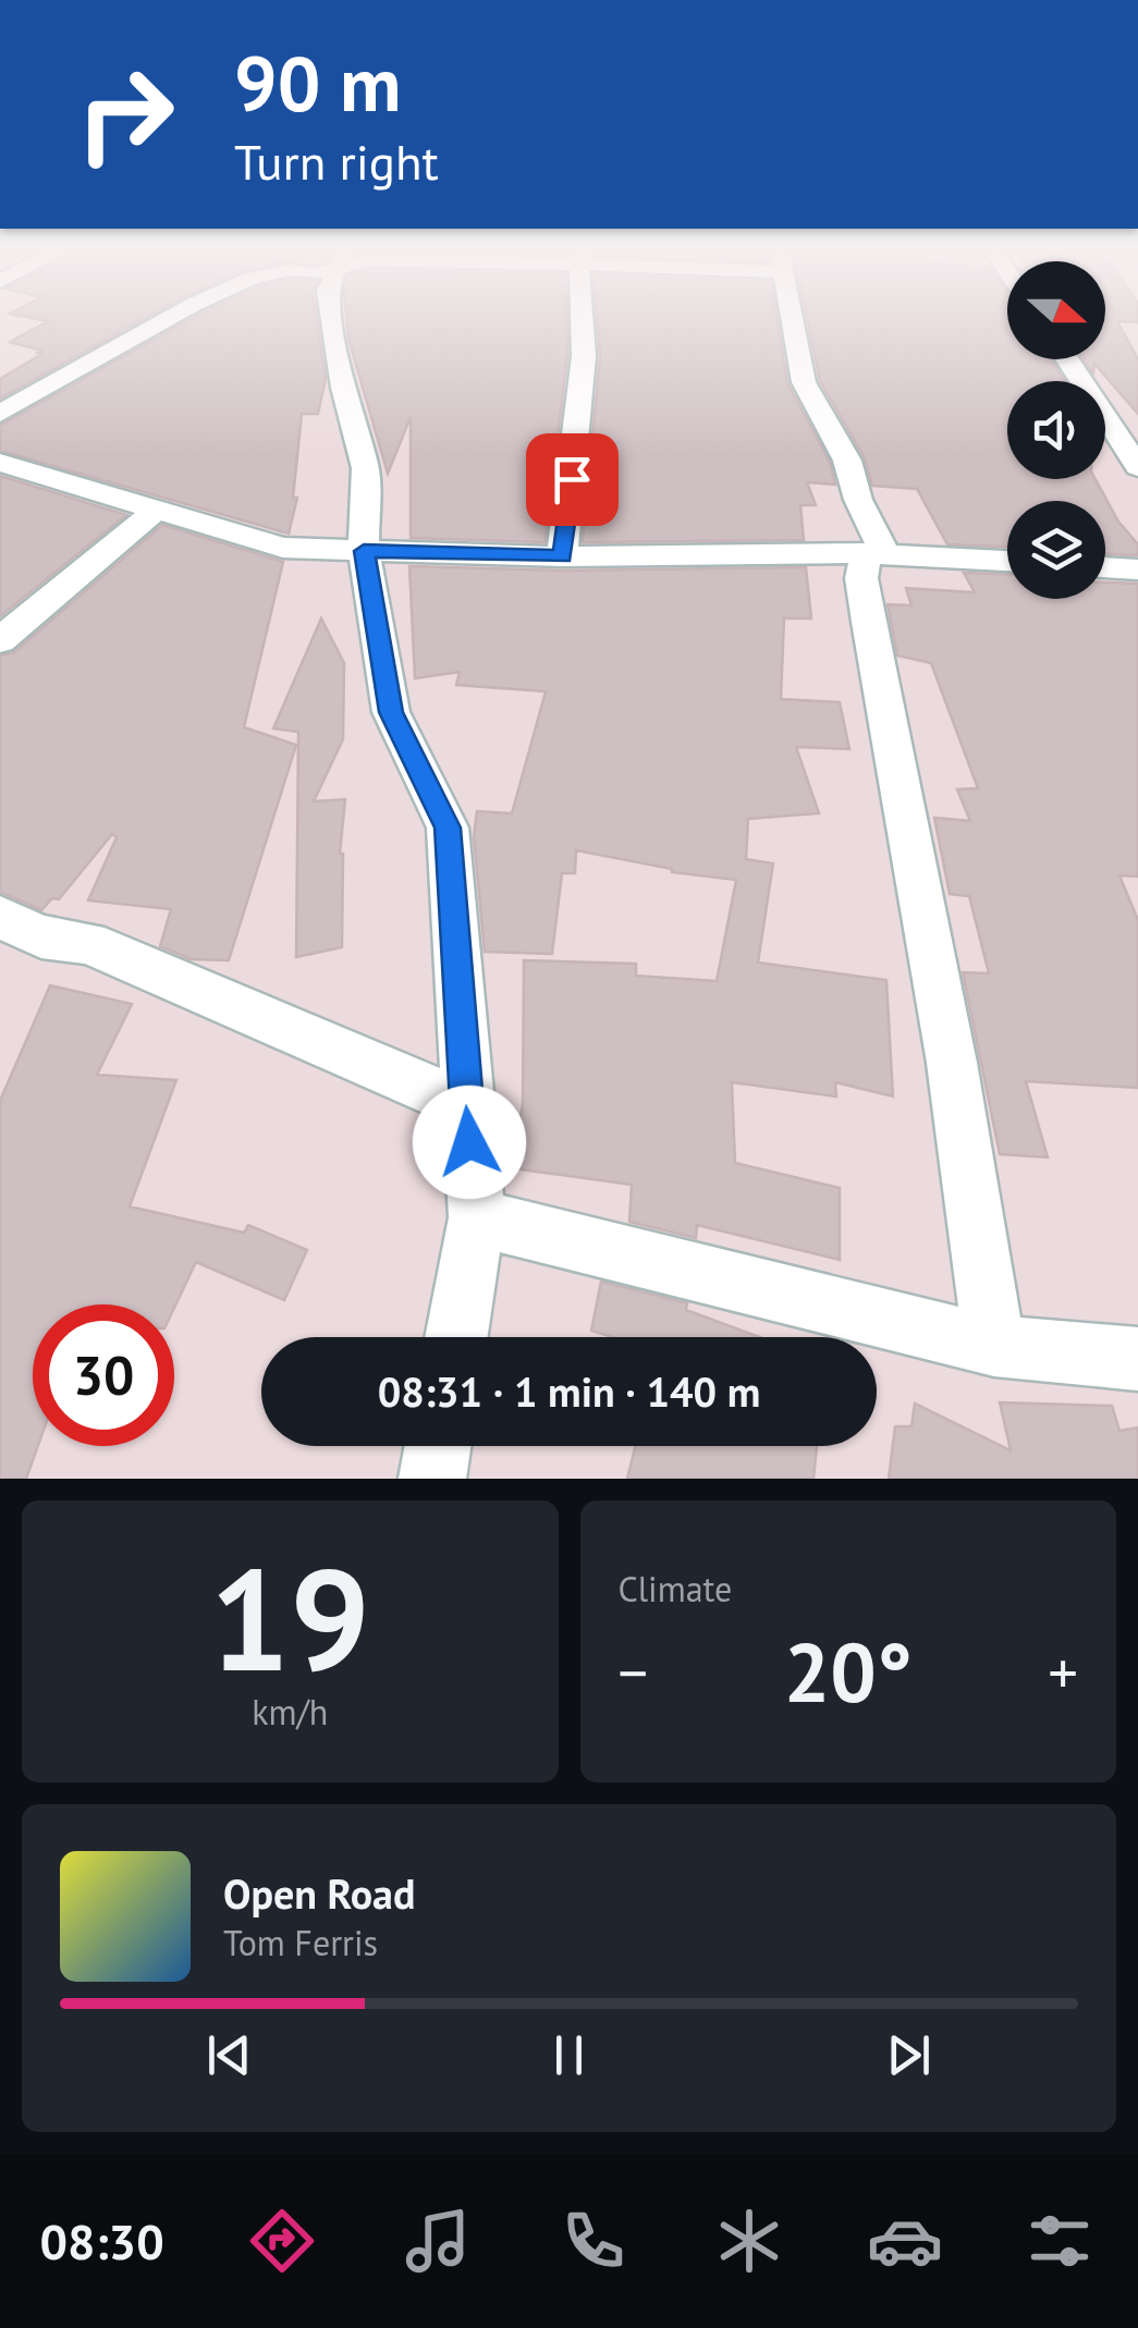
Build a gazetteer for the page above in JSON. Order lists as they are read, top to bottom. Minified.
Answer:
{"north":"right","page":{"turn":["90 m","Turn right"],"limit":"30","trip":"08:31 · 1 min · 140 m","tile":[["19","km/h"],"Climate"],"heat":["−","20°","+"],"song":["Open Road","Tom Ferris"],"tabs":"08:30"}}
